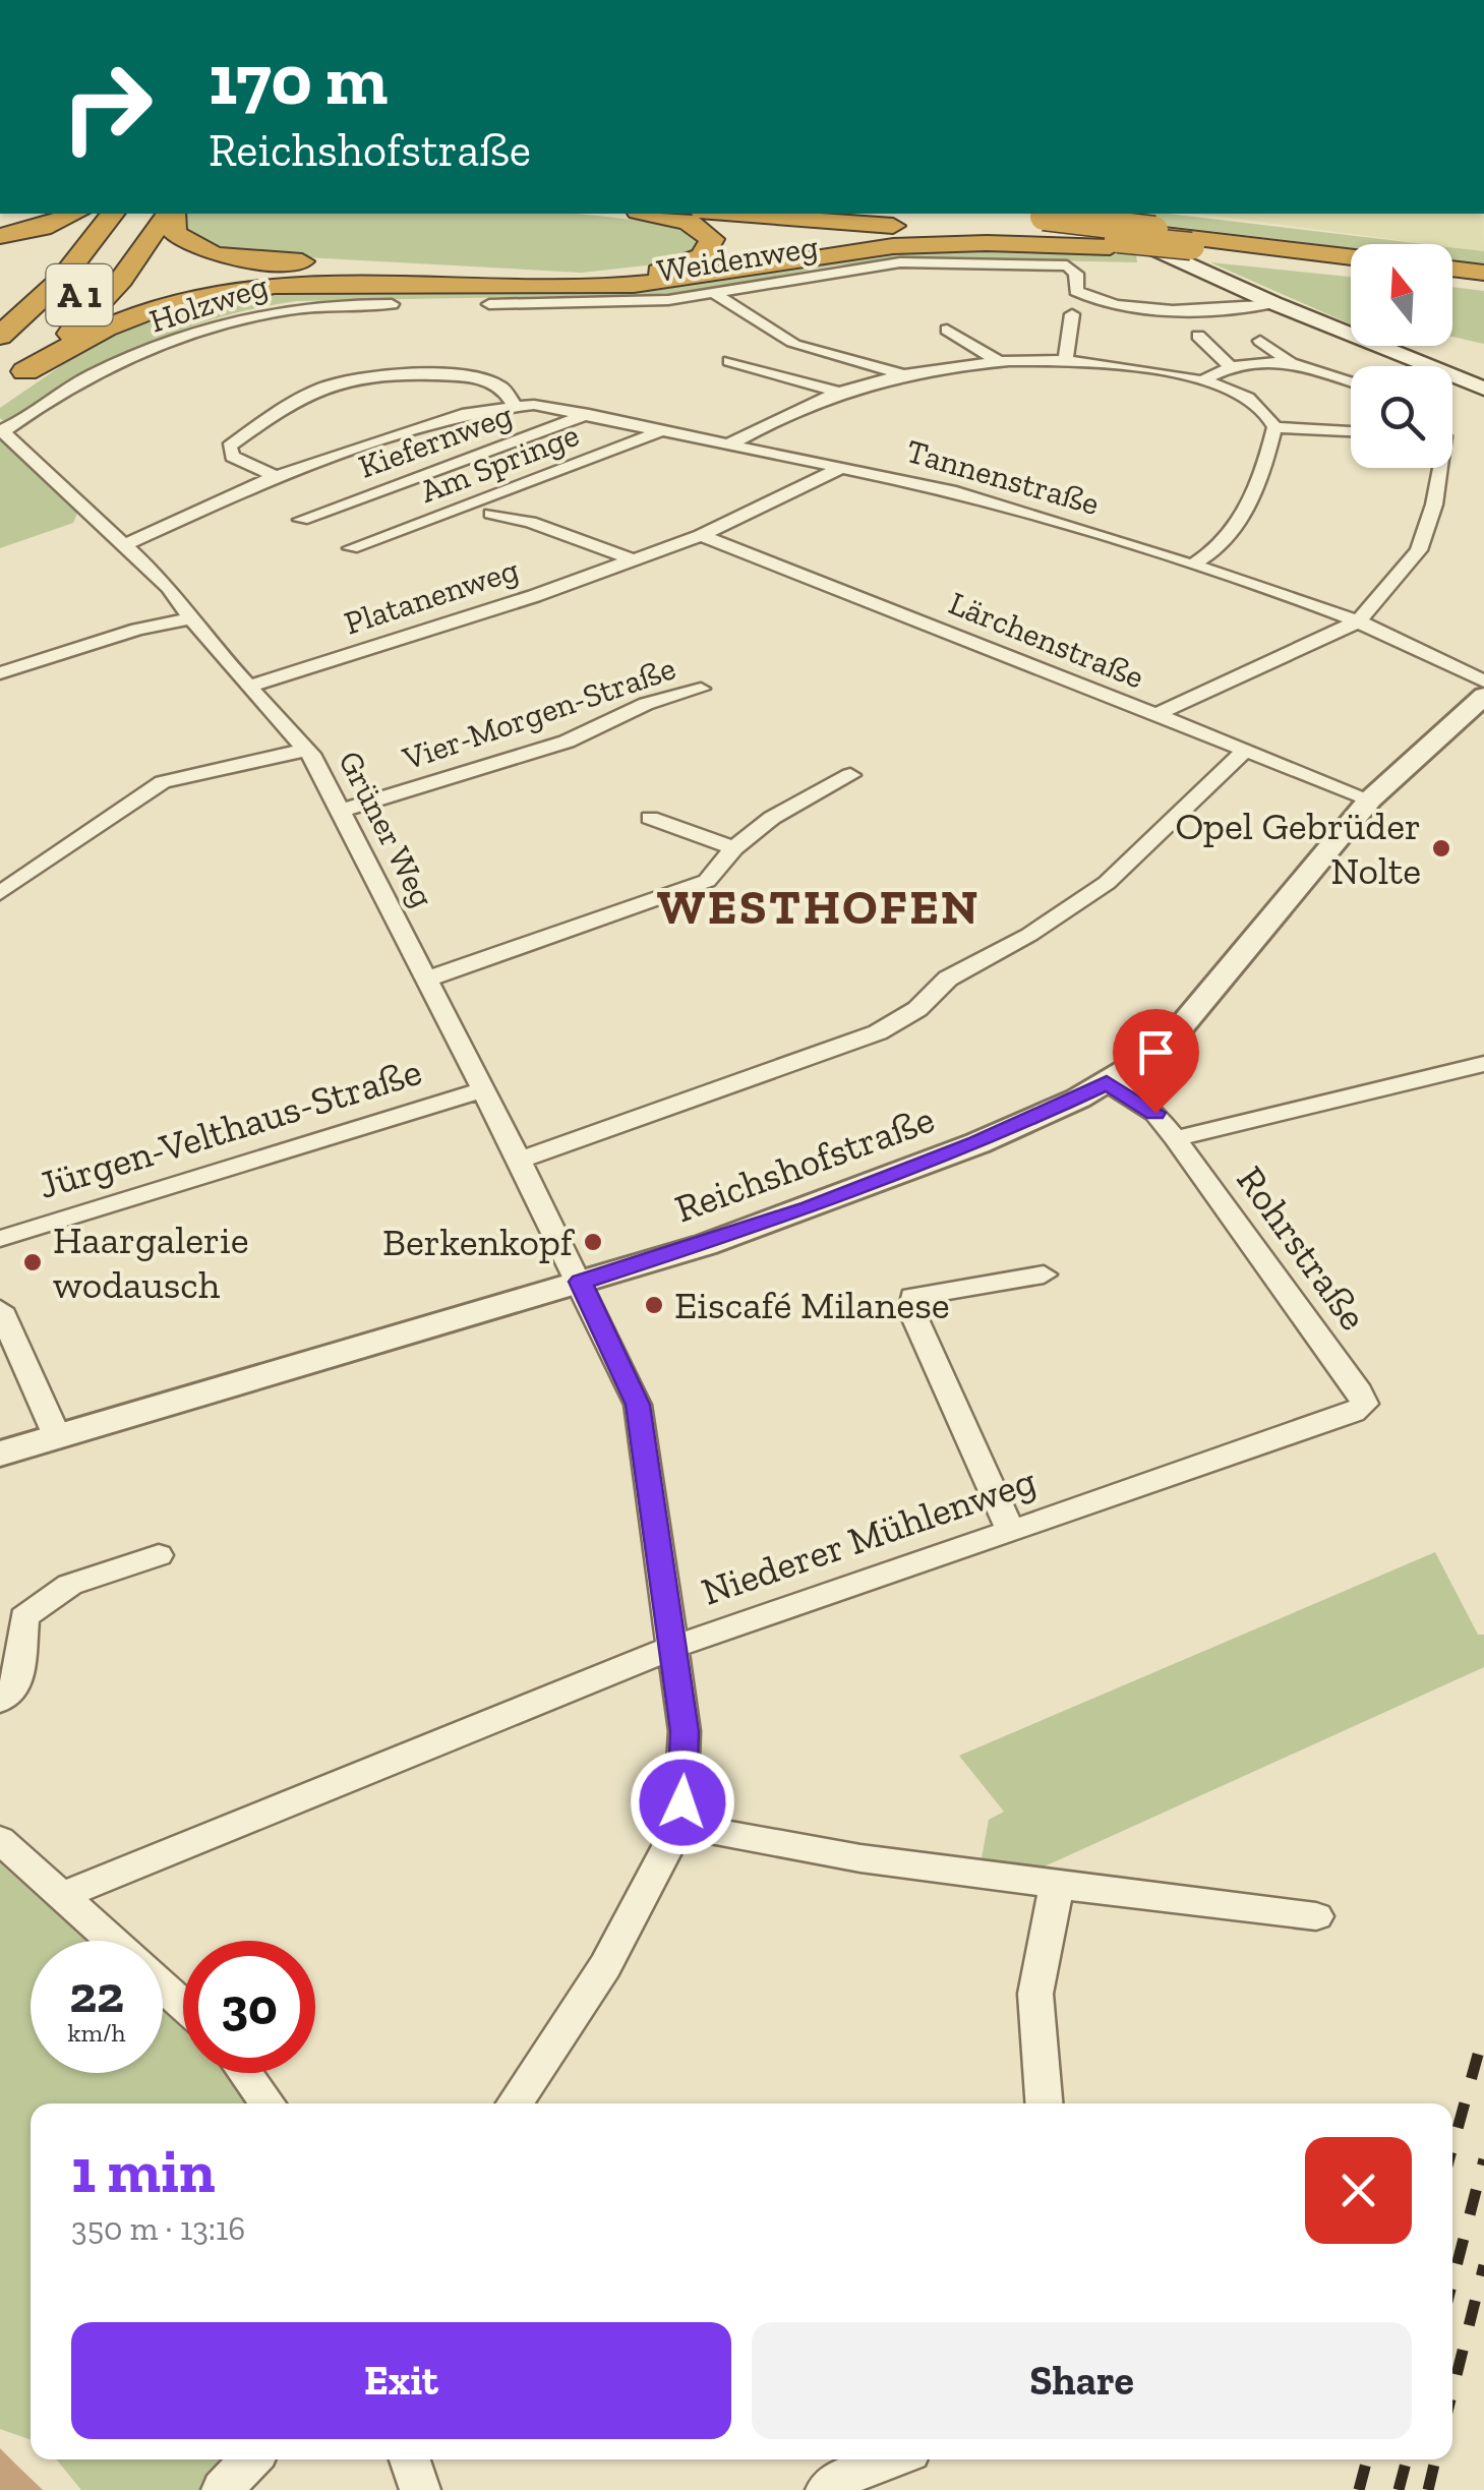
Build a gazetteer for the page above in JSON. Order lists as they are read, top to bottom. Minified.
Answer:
{"streets":{"highway":["A 1"],"street":["Weidenweg","Holzweg","Kiefernweg","Am Springe","Tannenstraße","Platanenweg","Lärchenstraße","Vier-Morgen-Straße","Grüner Weg","Jürgen-Velthaus-Straße","Reichshofstraße","Rohrstraße","Niederer Mühlenweg"]},"crossings":[["Holzweg","Grüner Weg"],["Kiefernweg","Tannenstraße"],["Am Springe","Tannenstraße"],["Tannenstraße","Platanenweg"],["Tannenstraße","Grüner Weg"],["Platanenweg","Lärchenstraße"],["Platanenweg","Grüner Weg"],["Lärchenstraße","Reichshofstraße"],["Vier-Morgen-Straße","Grüner Weg"],["Grüner Weg","Jürgen-Velthaus-Straße"],["Grüner Weg","Reichshofstraße"],["Grüner Weg","Niederer Mühlenweg"],["Reichshofstraße","Rohrstraße"],["Rohrstraße","Niederer Mühlenweg"]],"districts":["WESTHOFEN"],"places":["Opel Gebrüder Nolte","Berkenkopf","Haargalerie wodausch","Eiscafé Milanese"],"north":"top","page":{"turn":["170 m","Reichshofstraße"],"speed":"22 km/h","limit":"30","heading":["1 min","350 m · 13:16"],"buttons":["Exit","Share"]}}
